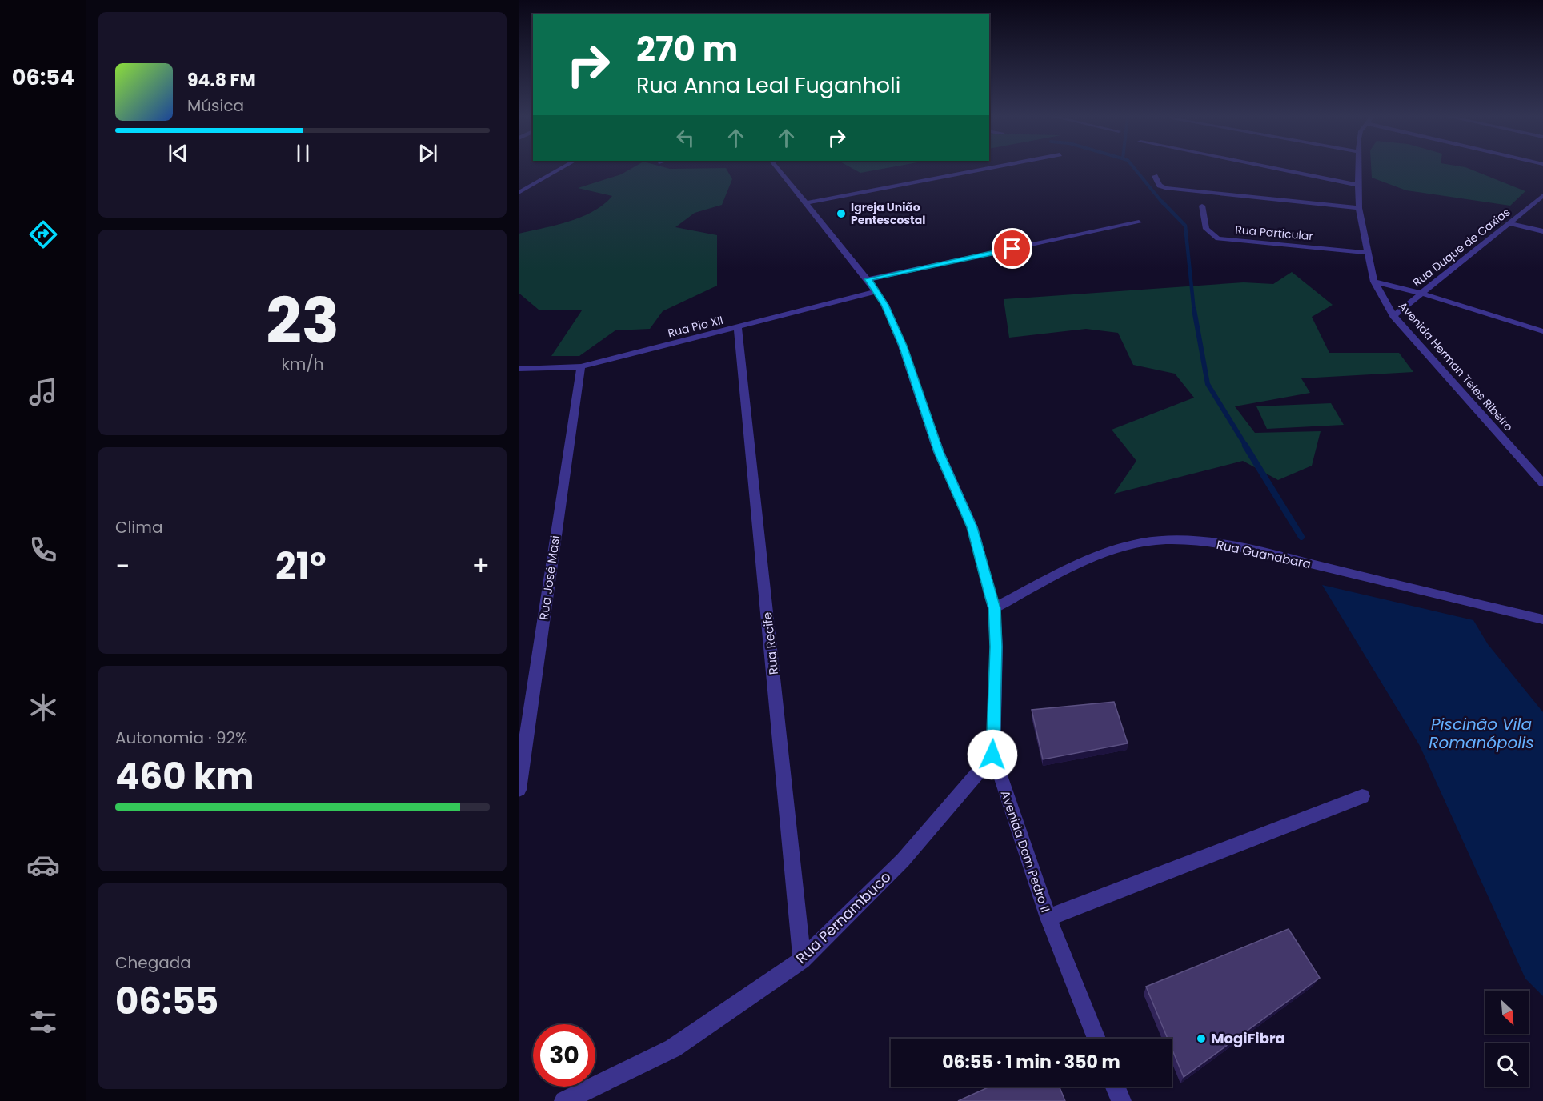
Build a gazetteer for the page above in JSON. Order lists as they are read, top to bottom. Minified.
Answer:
{"streets":{"street":["Rua Particular","Rua Duque de Caxias","Rua Pio XII","Avenida Herman Teles Ribeiro","Rua Guanabara","Rua José Masi","Rua Recife","Avenida Dom Pedro II","Rua Pernambuco"]},"crossings":[["Rua Particular","Avenida Herman Teles Ribeiro"],["Rua Duque de Caxias","Avenida Herman Teles Ribeiro"],["Rua Pio XII","Rua José Masi"],["Rua Pio XII","Rua Recife"],["Rua Pio XII","Avenida Dom Pedro II"],["Rua Guanabara","Avenida Dom Pedro II"],["Rua Recife","Rua Pernambuco"],["Avenida Dom Pedro II","Rua Pernambuco"]],"water":["Piscinão Vila Romanópolis"],"places":["Igreja União Pentescostal","MogiFibra"],"north":"bottom right","page":{"tabs":"06:54","turn":["270 m","Rua Anna Leal Fuganholi"],"song":["94.8 FM","Música"],"tile":[["23","km/h"],"Clima",["Autonomia · 92%","460 km"],["Chegada","06:55"]],"heat":["−","21°","+"],"limit":"30","trip":"06:55 · 1 min · 350 m"}}
